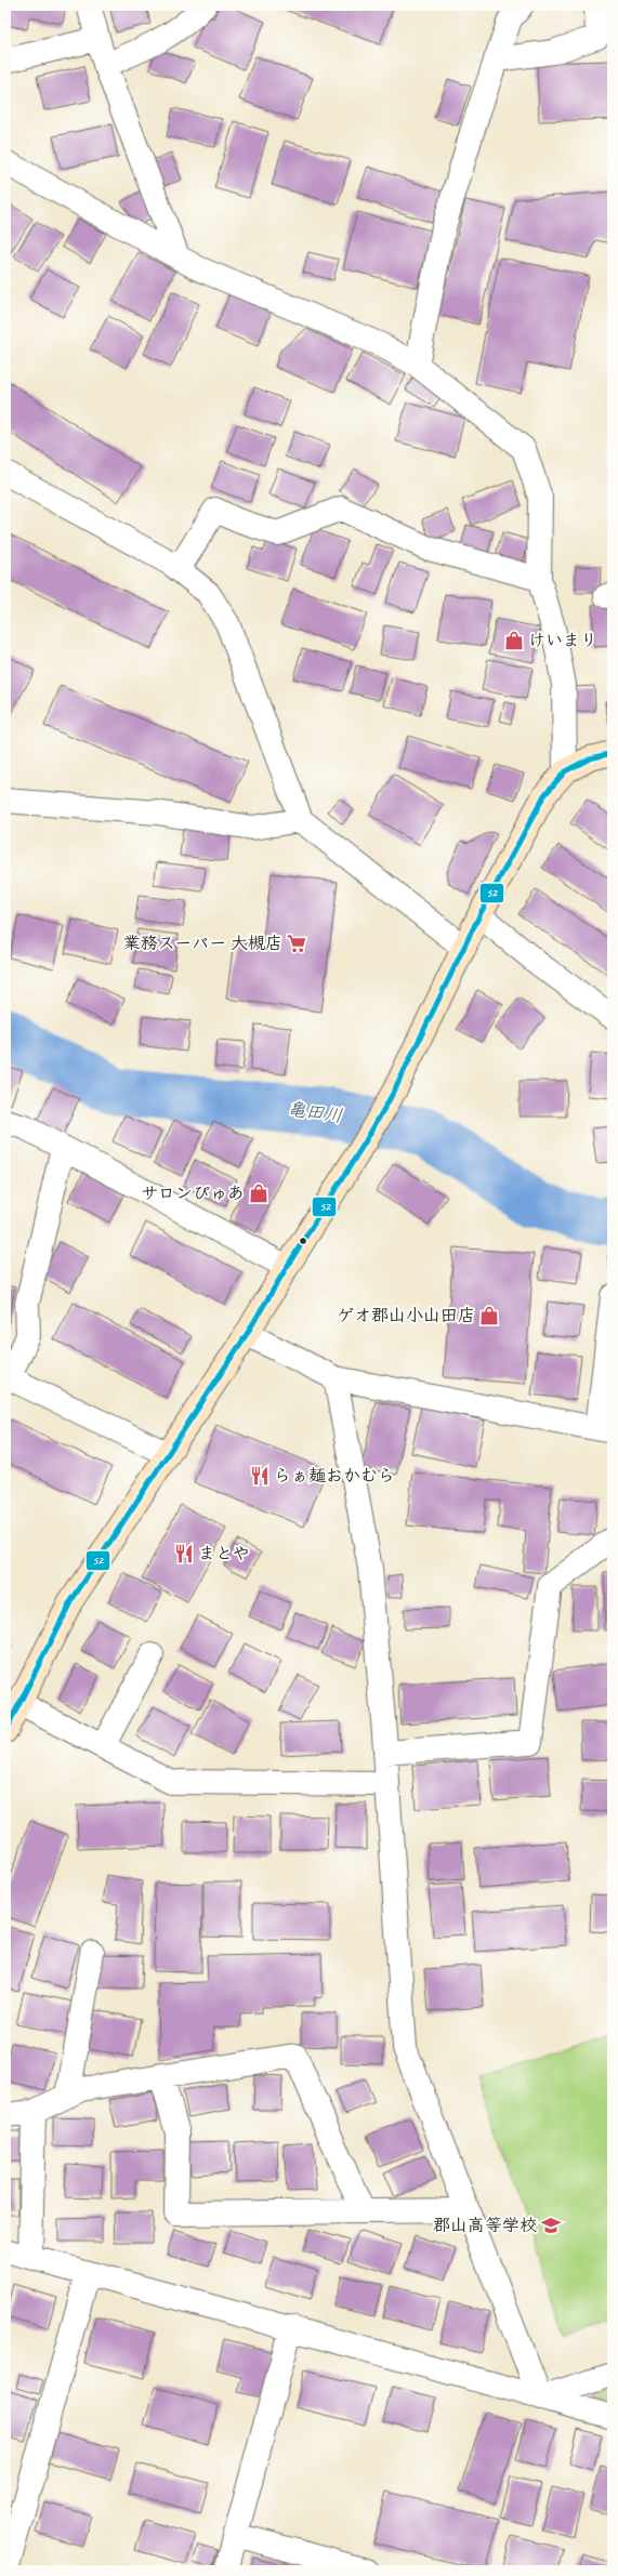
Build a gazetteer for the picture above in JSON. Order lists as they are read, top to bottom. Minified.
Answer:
{"water":["亀田川"],"places":{"shop":["けいまり","サロンぴゅあ","ゲオ郡山小山田店"],"supermarket":["業務スーパー 大槻店"],"restaurant":["らぁ麺おかむら","まとや"],"school or university":["郡山高等学校"]},"lines":["transit line 52"]}
